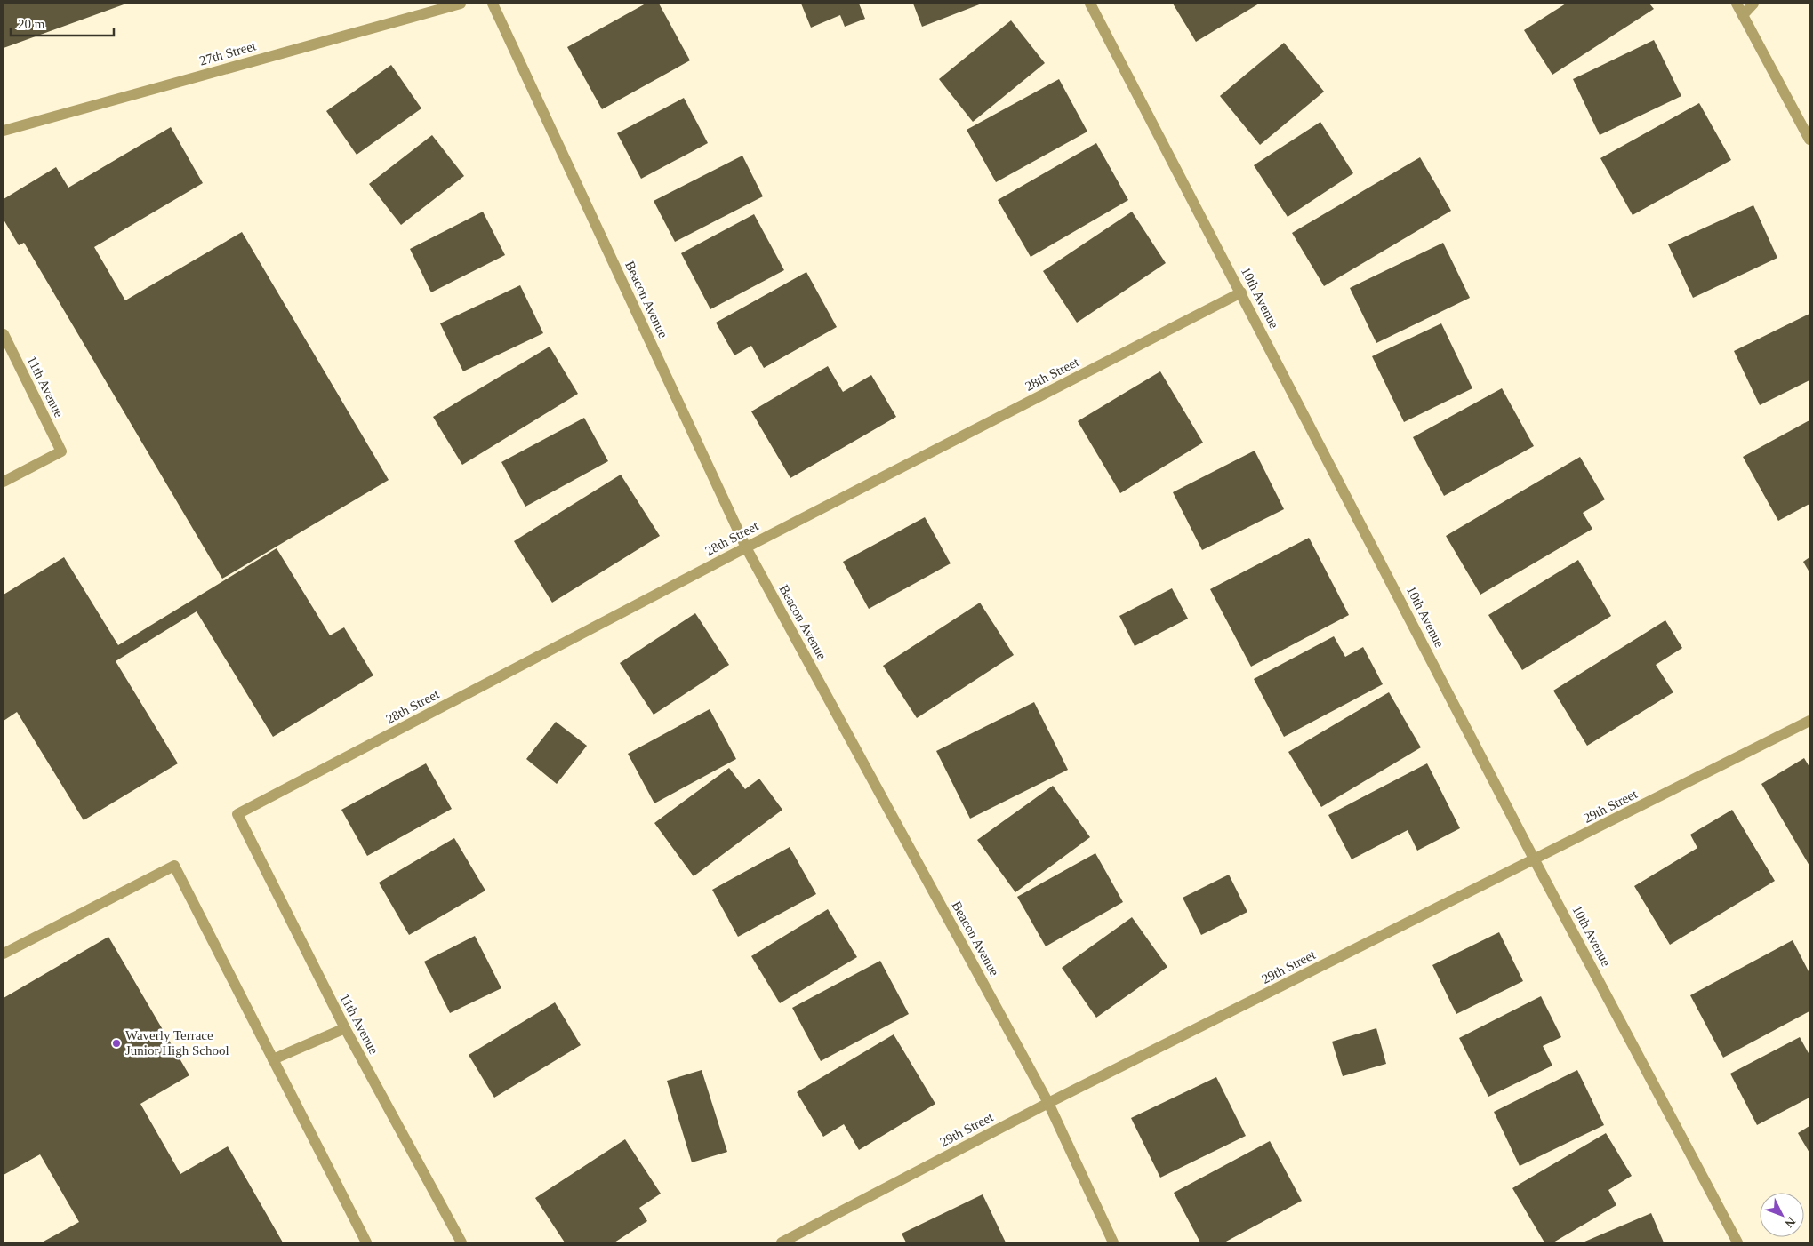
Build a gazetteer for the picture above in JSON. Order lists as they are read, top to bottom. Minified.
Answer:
{"streets":{"street":["27th Street","10th Avenue","Beacon Avenue","28th Street","11th Avenue","29th Street"]},"crossings":[["10th Avenue","28th Street"],["10th Avenue","29th Street"],["Beacon Avenue","28th Street"],["Beacon Avenue","29th Street"],["28th Street","11th Avenue"]],"places":["Waverly Terrace Junior High School"],"scale_bar":"20 m","north":"bottom right"}
